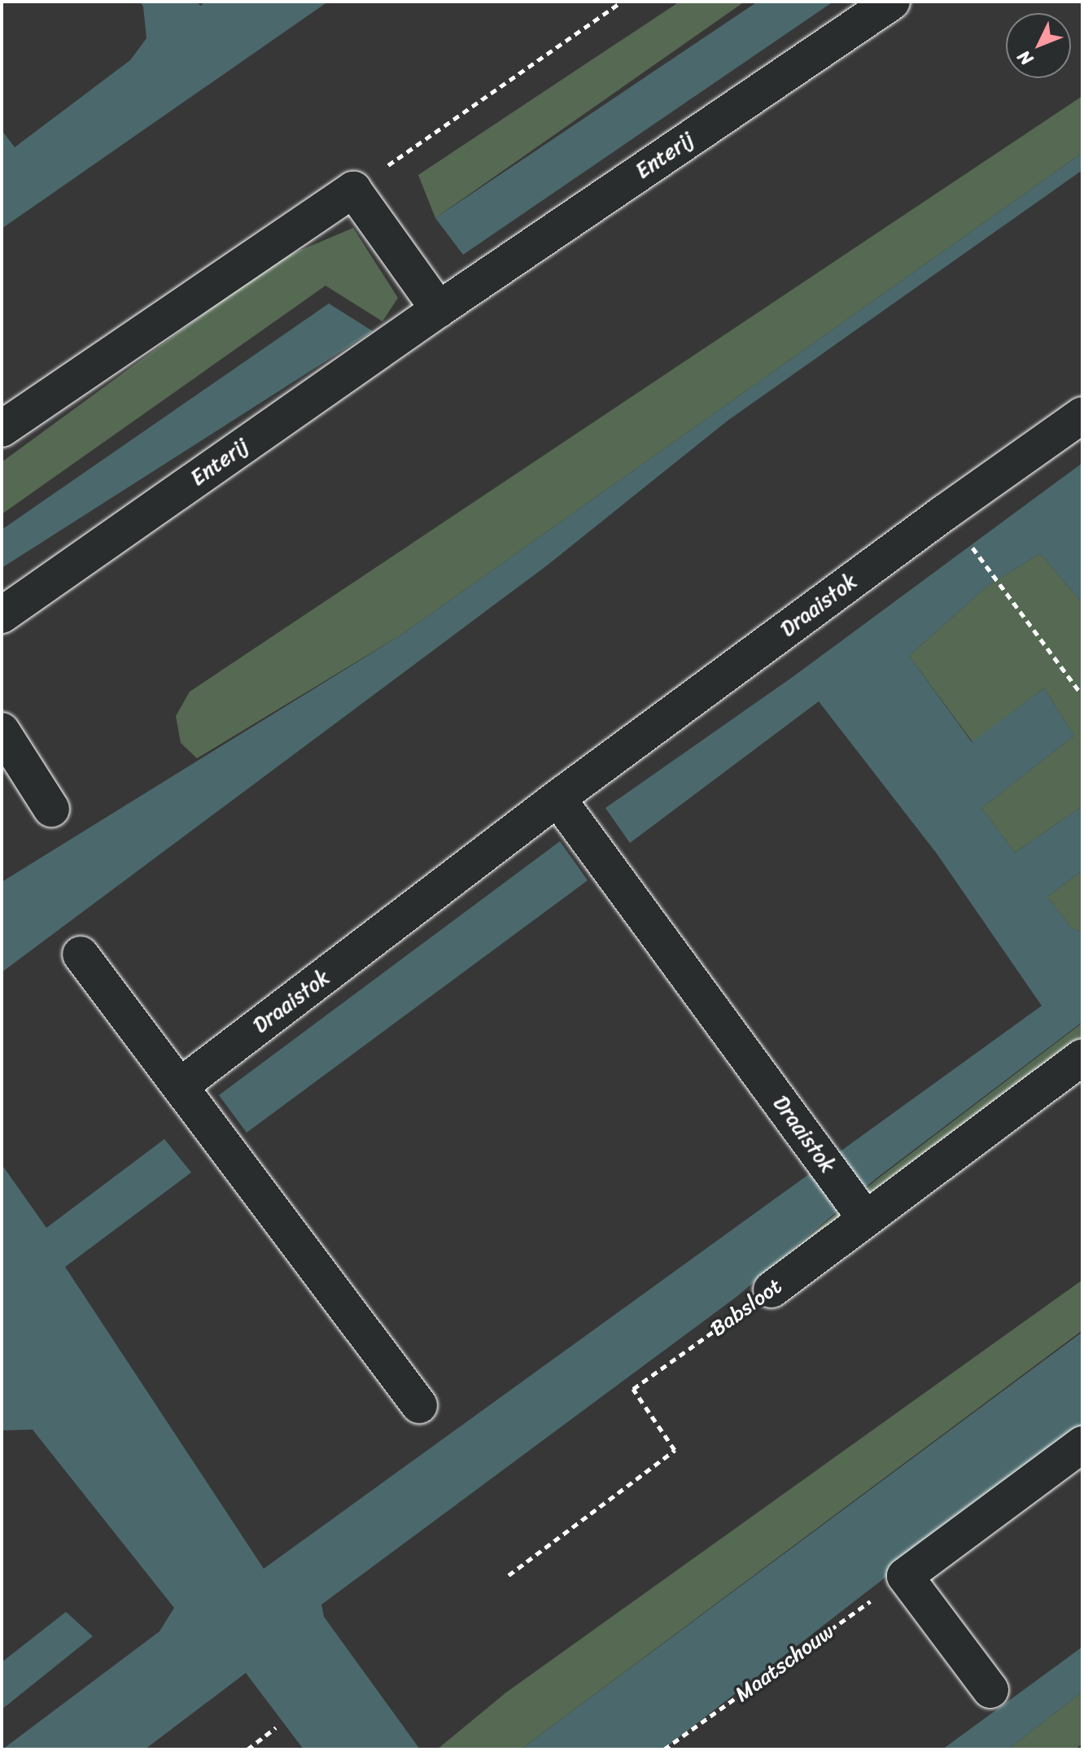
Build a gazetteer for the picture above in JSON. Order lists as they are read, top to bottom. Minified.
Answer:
{"streets":{"street":["Enterij","Draaistok","Babsloot"],"path":["Maatschouw"]},"crossings":[["Draaistok","Babsloot"]],"north":"bottom left"}
